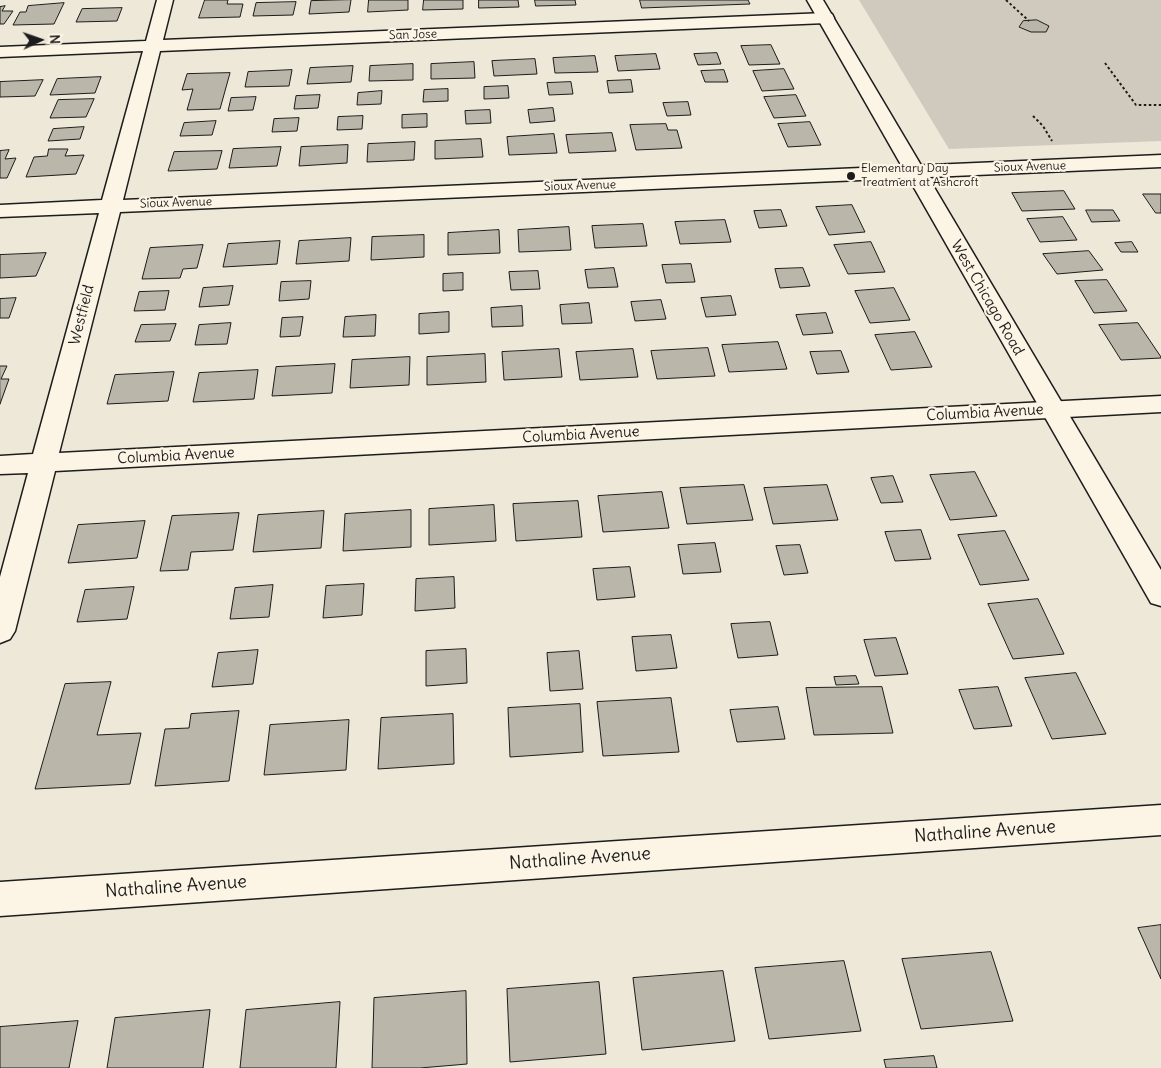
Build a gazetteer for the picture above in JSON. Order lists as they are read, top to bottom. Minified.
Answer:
{"streets":{"street":["San Jose","Sioux Avenue","West Chicago Road","Westfield","Columbia Avenue","Nathaline Avenue"]},"crossings":[["San Jose","West Chicago Road"],["San Jose","Westfield"],["Sioux Avenue","West Chicago Road"],["Sioux Avenue","Westfield"],["West Chicago Road","Columbia Avenue"],["Westfield","Columbia Avenue"]],"places":["Elementary Day Treatment at Ashcroft"],"north":"right"}
